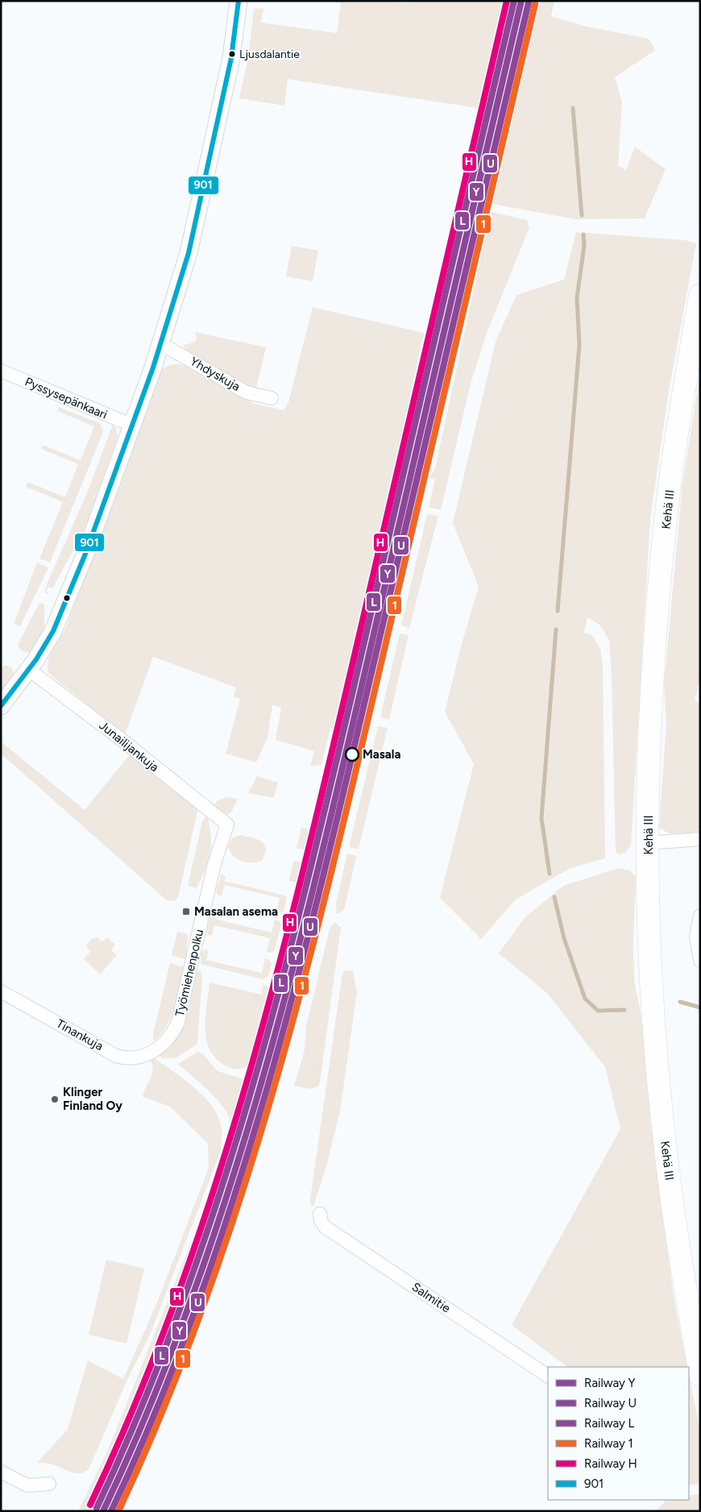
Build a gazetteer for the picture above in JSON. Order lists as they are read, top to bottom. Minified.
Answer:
{"streets":{"highway":["Kehä III"],"street":["Yhdyskuja","Pyssysepänkaari","Junailijankuja","Työmiehenpolku","Tinankuja","Salmitie"]},"crossings":[["Junailijankuja","Työmiehenpolku"],["Työmiehenpolku","Tinankuja"]],"places":{"other":["Ljusdalantie","Masala","Klinger Finland Oy"],"transit":["Masalan asema"]},"lines":["rail line Y","rail line L","rail line H","transit line 901","rail line U","rail line 1"],"legend":["Railway Y","Railway U","Railway L","Railway 1","Railway H","901"]}
